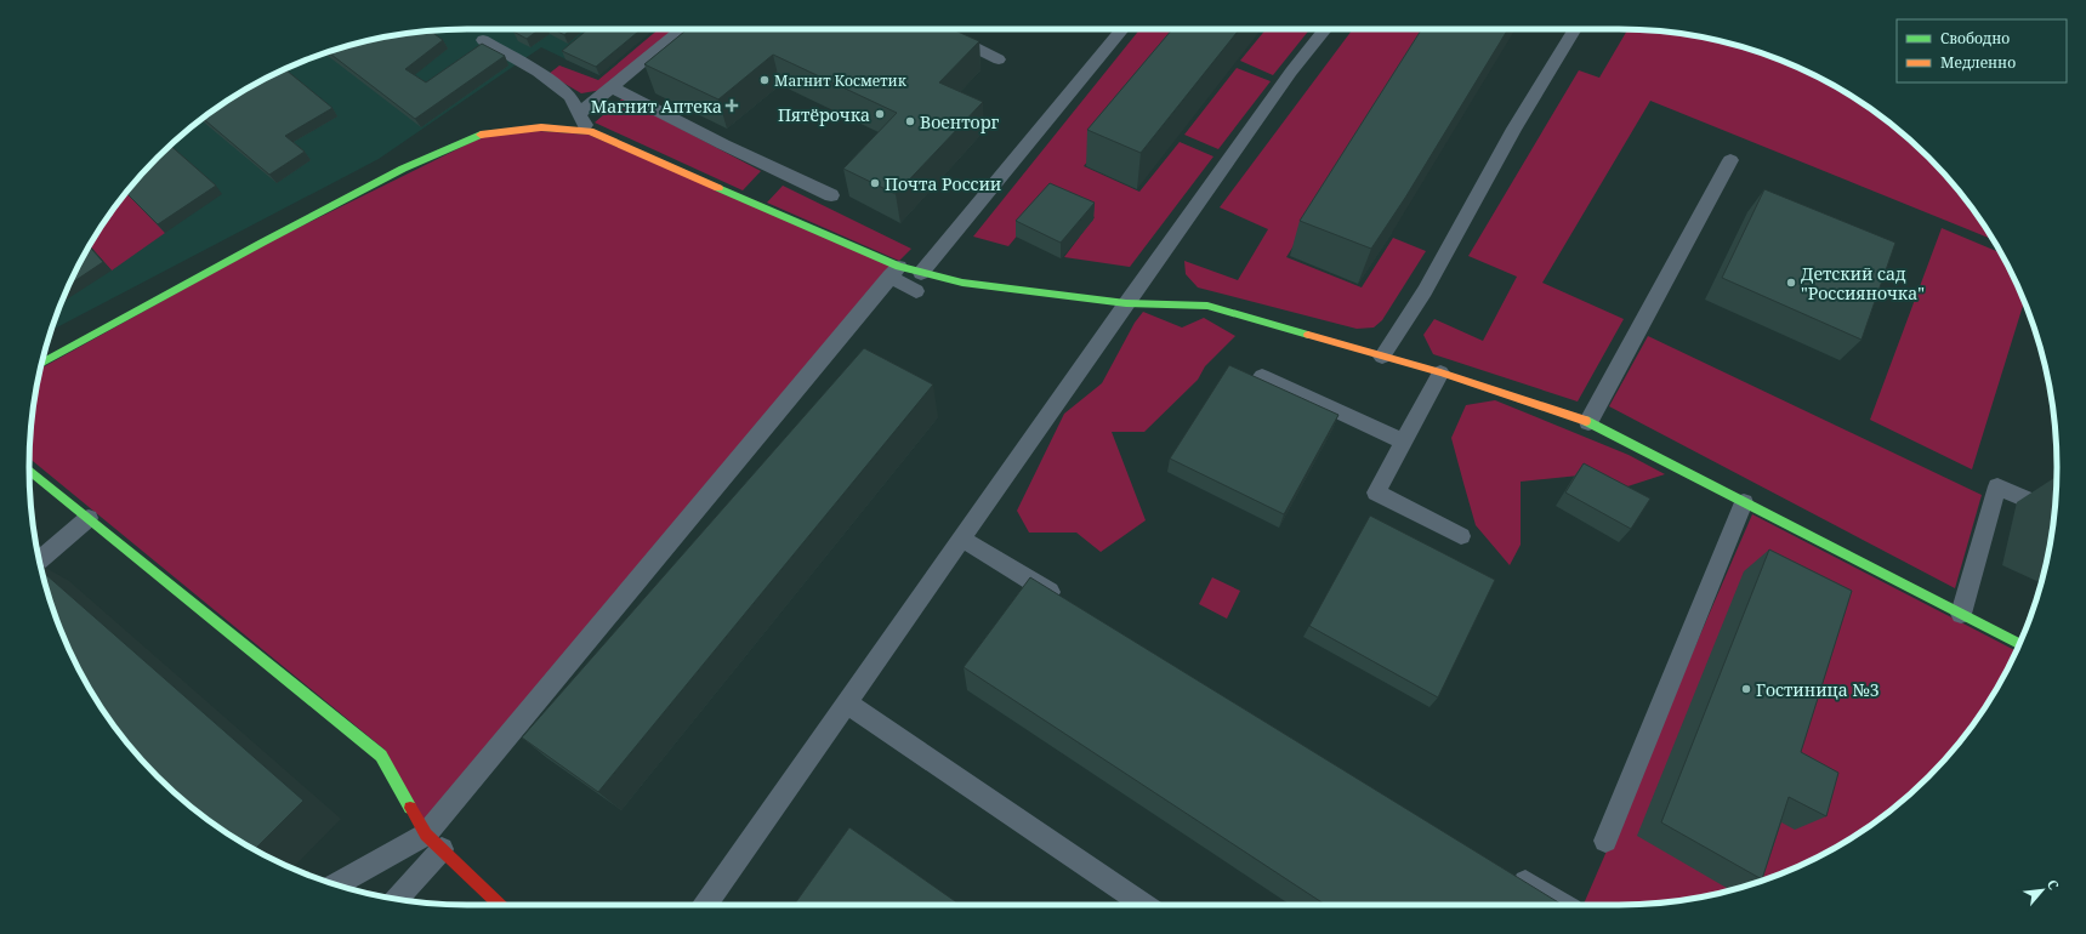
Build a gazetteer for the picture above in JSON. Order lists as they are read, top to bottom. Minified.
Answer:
{"places":{"other":["Магнит Косметик","Пятёрочка","Военторг","Почта России","Детский сад \"Россияночка\"","Гостиница №3"],"health":["Магнит Аптека"]},"legend":["Свободно","Медленно"],"north":"top right"}
